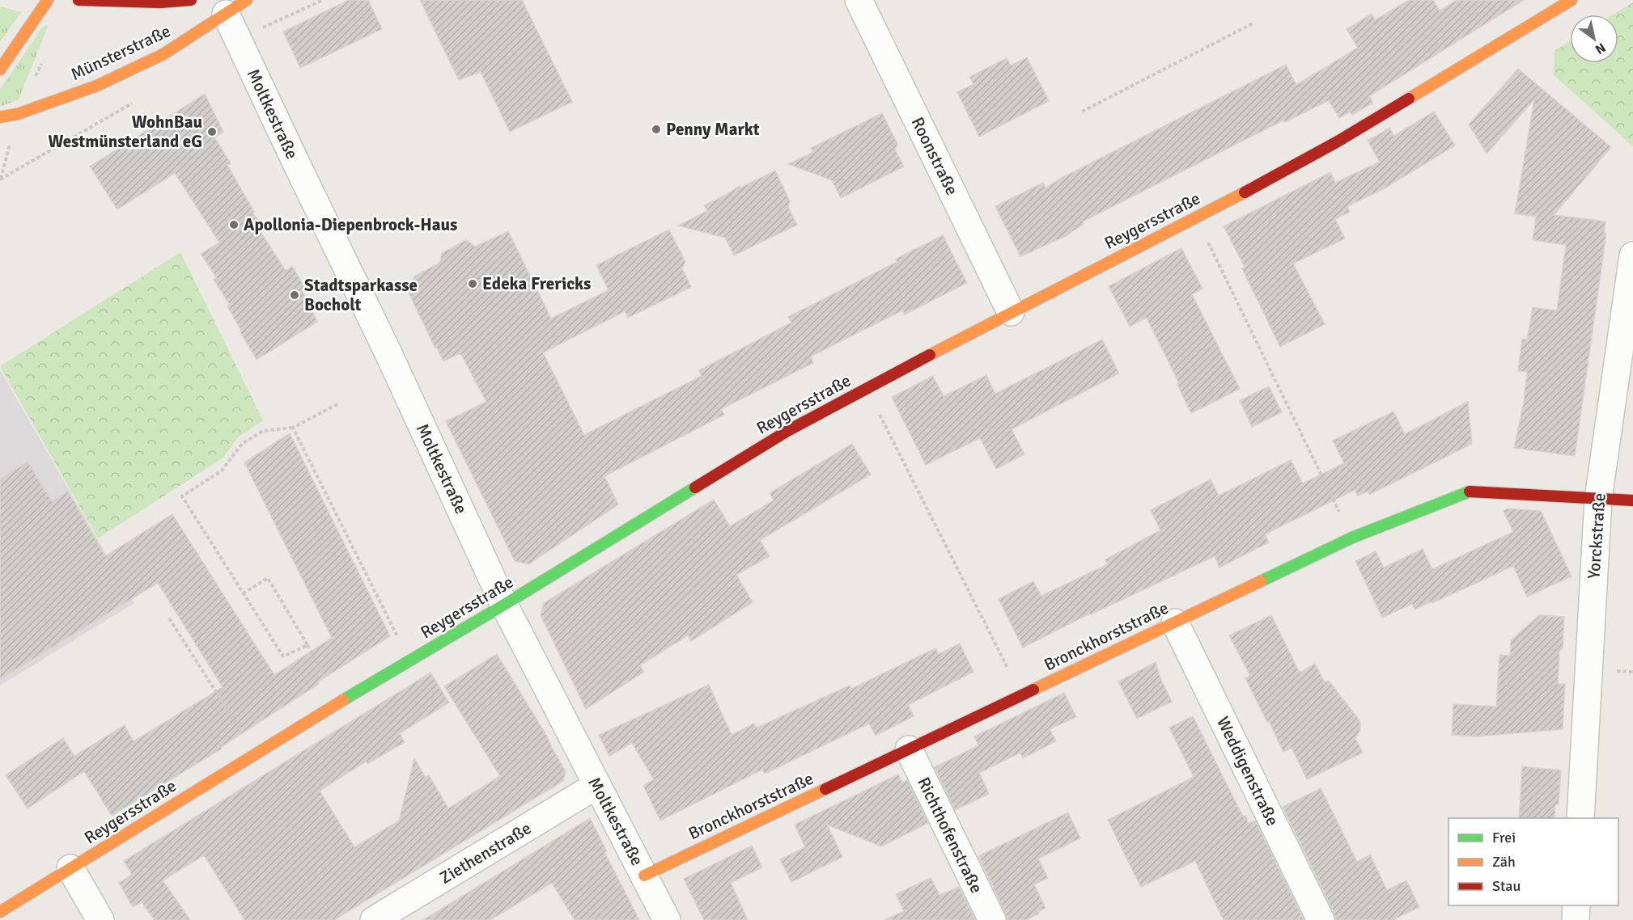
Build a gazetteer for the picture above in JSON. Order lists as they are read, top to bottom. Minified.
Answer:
{"streets":{"street":["Münsterstraße","Moltkestraße","Roonstraße","Reygersstraße","Yorckstraße","Bronckhorststraße","Weddigenstraße","Richthofenstraße","Ziethenstraße"]},"crossings":[["Münsterstraße","Moltkestraße"],["Moltkestraße","Reygersstraße"],["Moltkestraße","Bronckhorststraße"],["Moltkestraße","Ziethenstraße"],["Roonstraße","Reygersstraße"],["Yorckstraße","Bronckhorststraße"],["Bronckhorststraße","Weddigenstraße"],["Bronckhorststraße","Richthofenstraße"]],"places":["Penny Markt","WohnBau Westmünsterland eG","Apollonia-Diepenbrock-Haus","Edeka Frericks","Stadtsparkasse Bocholt"],"legend":["Frei","Zäh","Stau"],"north":"bottom right"}
